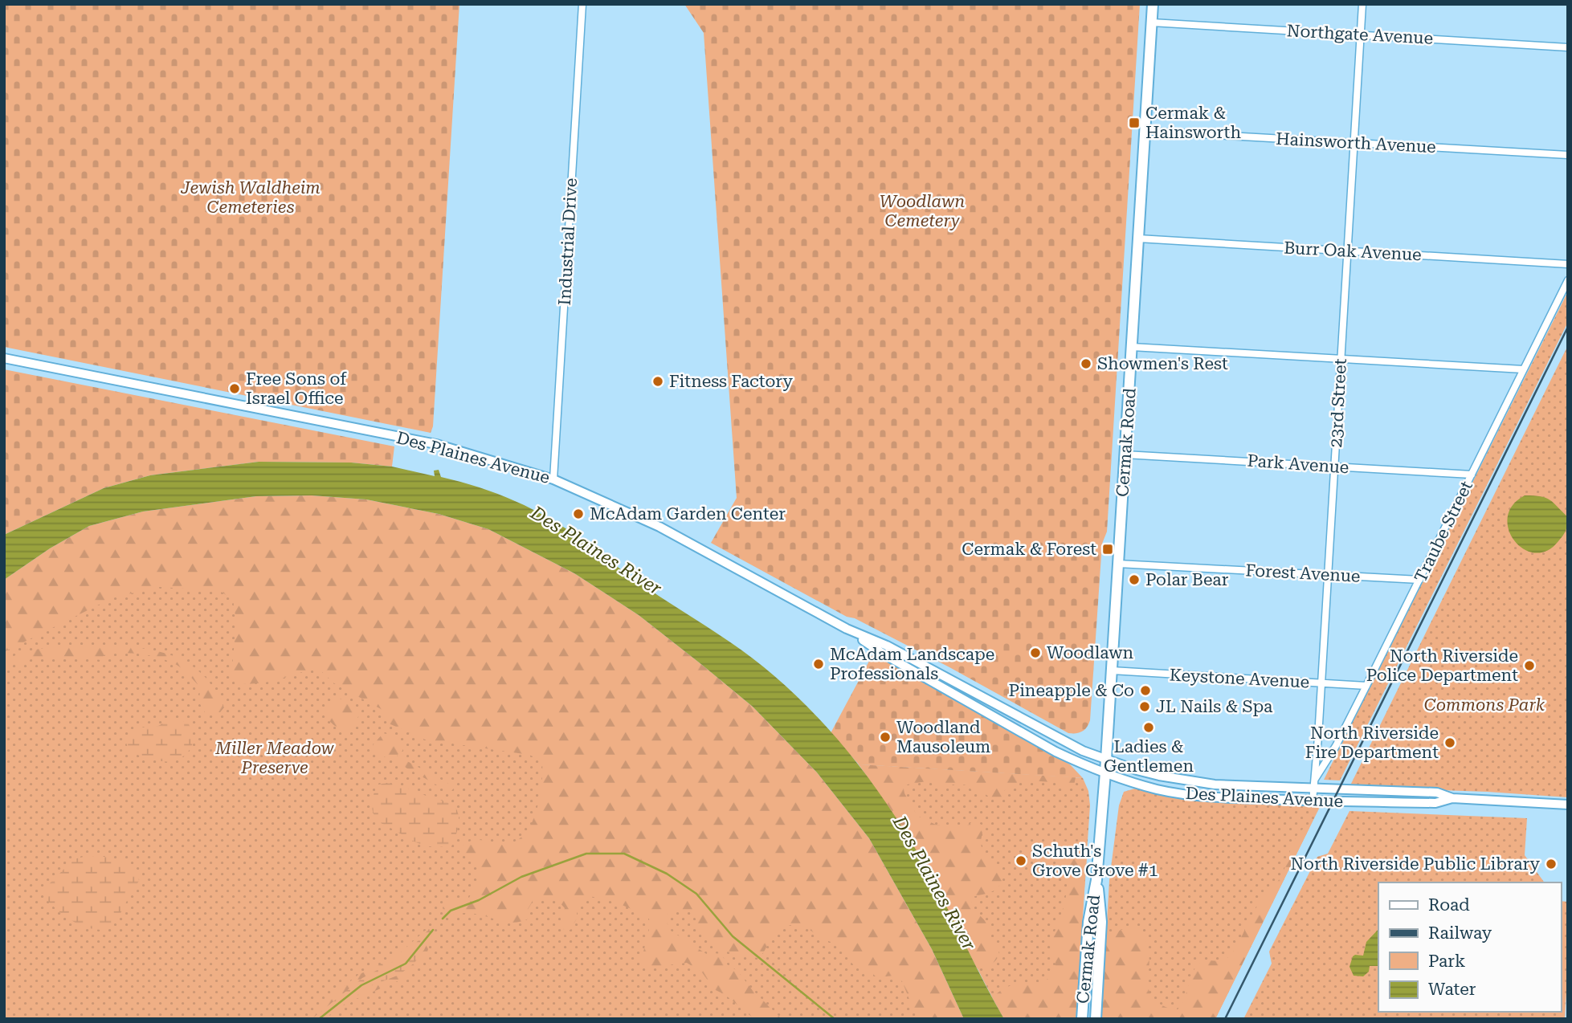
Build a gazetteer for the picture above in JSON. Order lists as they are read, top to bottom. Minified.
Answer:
{"streets":{"main road":["Cermak Road","Des Plaines Avenue"],"street":["Northgate Avenue","Hainsworth Avenue","Industrial Drive","Burr Oak Avenue","23rd Street","Park Avenue","Traube Street","Forest Avenue","Keystone Avenue"]},"crossings":[["Northgate Avenue","23rd Street"],["Northgate Avenue","Cermak Road"],["Hainsworth Avenue","23rd Street"],["Hainsworth Avenue","Cermak Road"],["Industrial Drive","Des Plaines Avenue"],["Burr Oak Avenue","23rd Street"],["Burr Oak Avenue","Cermak Road"],["23rd Street","Des Plaines Avenue"],["23rd Street","Park Avenue"],["23rd Street","Traube Street"],["23rd Street","Forest Avenue"],["23rd Street","Keystone Avenue"],["Cermak Road","Des Plaines Avenue"],["Cermak Road","Park Avenue"],["Cermak Road","Forest Avenue"],["Cermak Road","Keystone Avenue"],["Des Plaines Avenue","Traube Street"],["Park Avenue","Traube Street"],["Traube Street","Forest Avenue"],["Traube Street","Keystone Avenue"]],"water":["Des Plaines River"],"parks":["Jewish Waldheim Cemeteries","Woodlawn Cemetery","Commons Park","Miller Meadow Preserve"],"places":{"transit":["Cermak & Hainsworth","Cermak & Forest"],"other":["Showmen's Rest","Fitness Factory","Free Sons of Israel Office","McAdam Garden Center","Polar Bear","Woodlawn","McAdam Landscape Professionals","North Riverside Police Department","Pineapple & Co","JL Nails & Spa","Ladies & Gentlemen","Woodland Mausoleum","North Riverside Fire Department","Schuth's Grove Grove #1","North Riverside Public Library"]},"legend":["Road","Railway","Park","Water"]}
